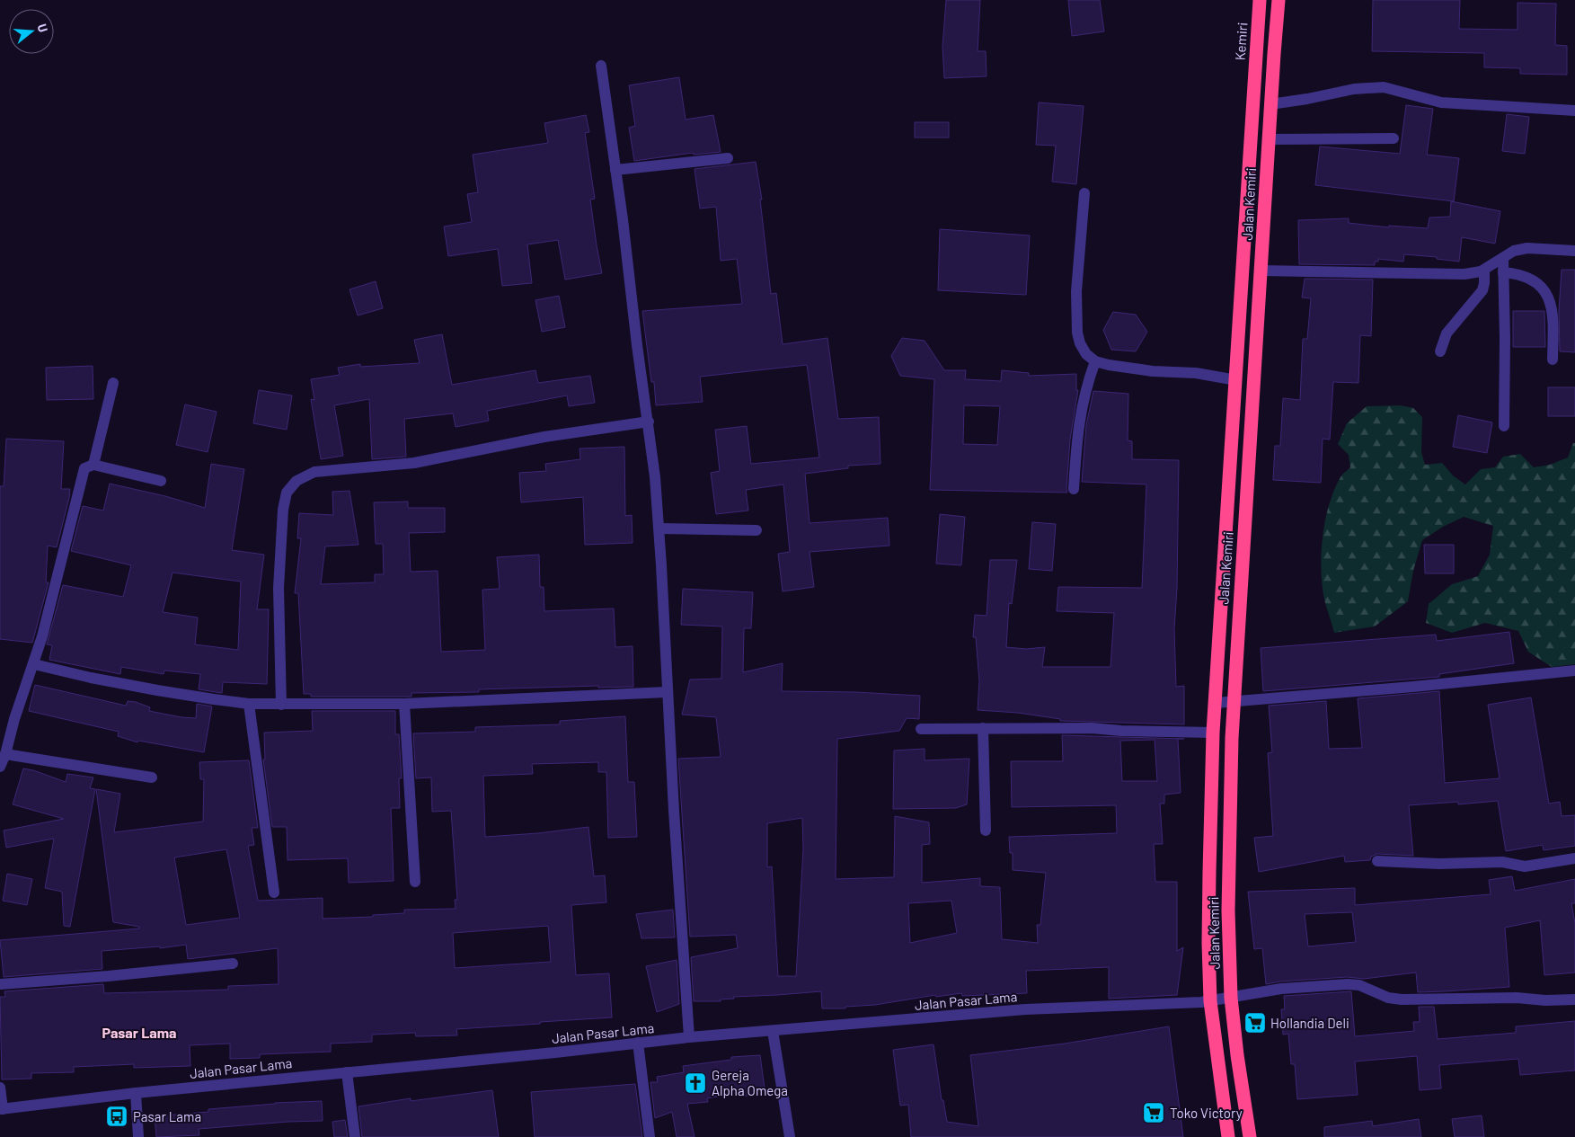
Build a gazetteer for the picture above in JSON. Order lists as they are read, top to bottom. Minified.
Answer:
{"streets":{"highway":["Kemiri","Jalan Kemiri"],"street":["Jalan Pasar Lama"]},"crossings":[["Kemiri","Jalan Kemiri"],["Jalan Kemiri","Jalan Pasar Lama"]],"districts":["Pasar Lama"],"places":{"supermarket":["Hollandia Deli","Toko Victory"],"church":["Gereja Alpha Omega"],"bus stop":["Pasar Lama"]},"north":"right"}
